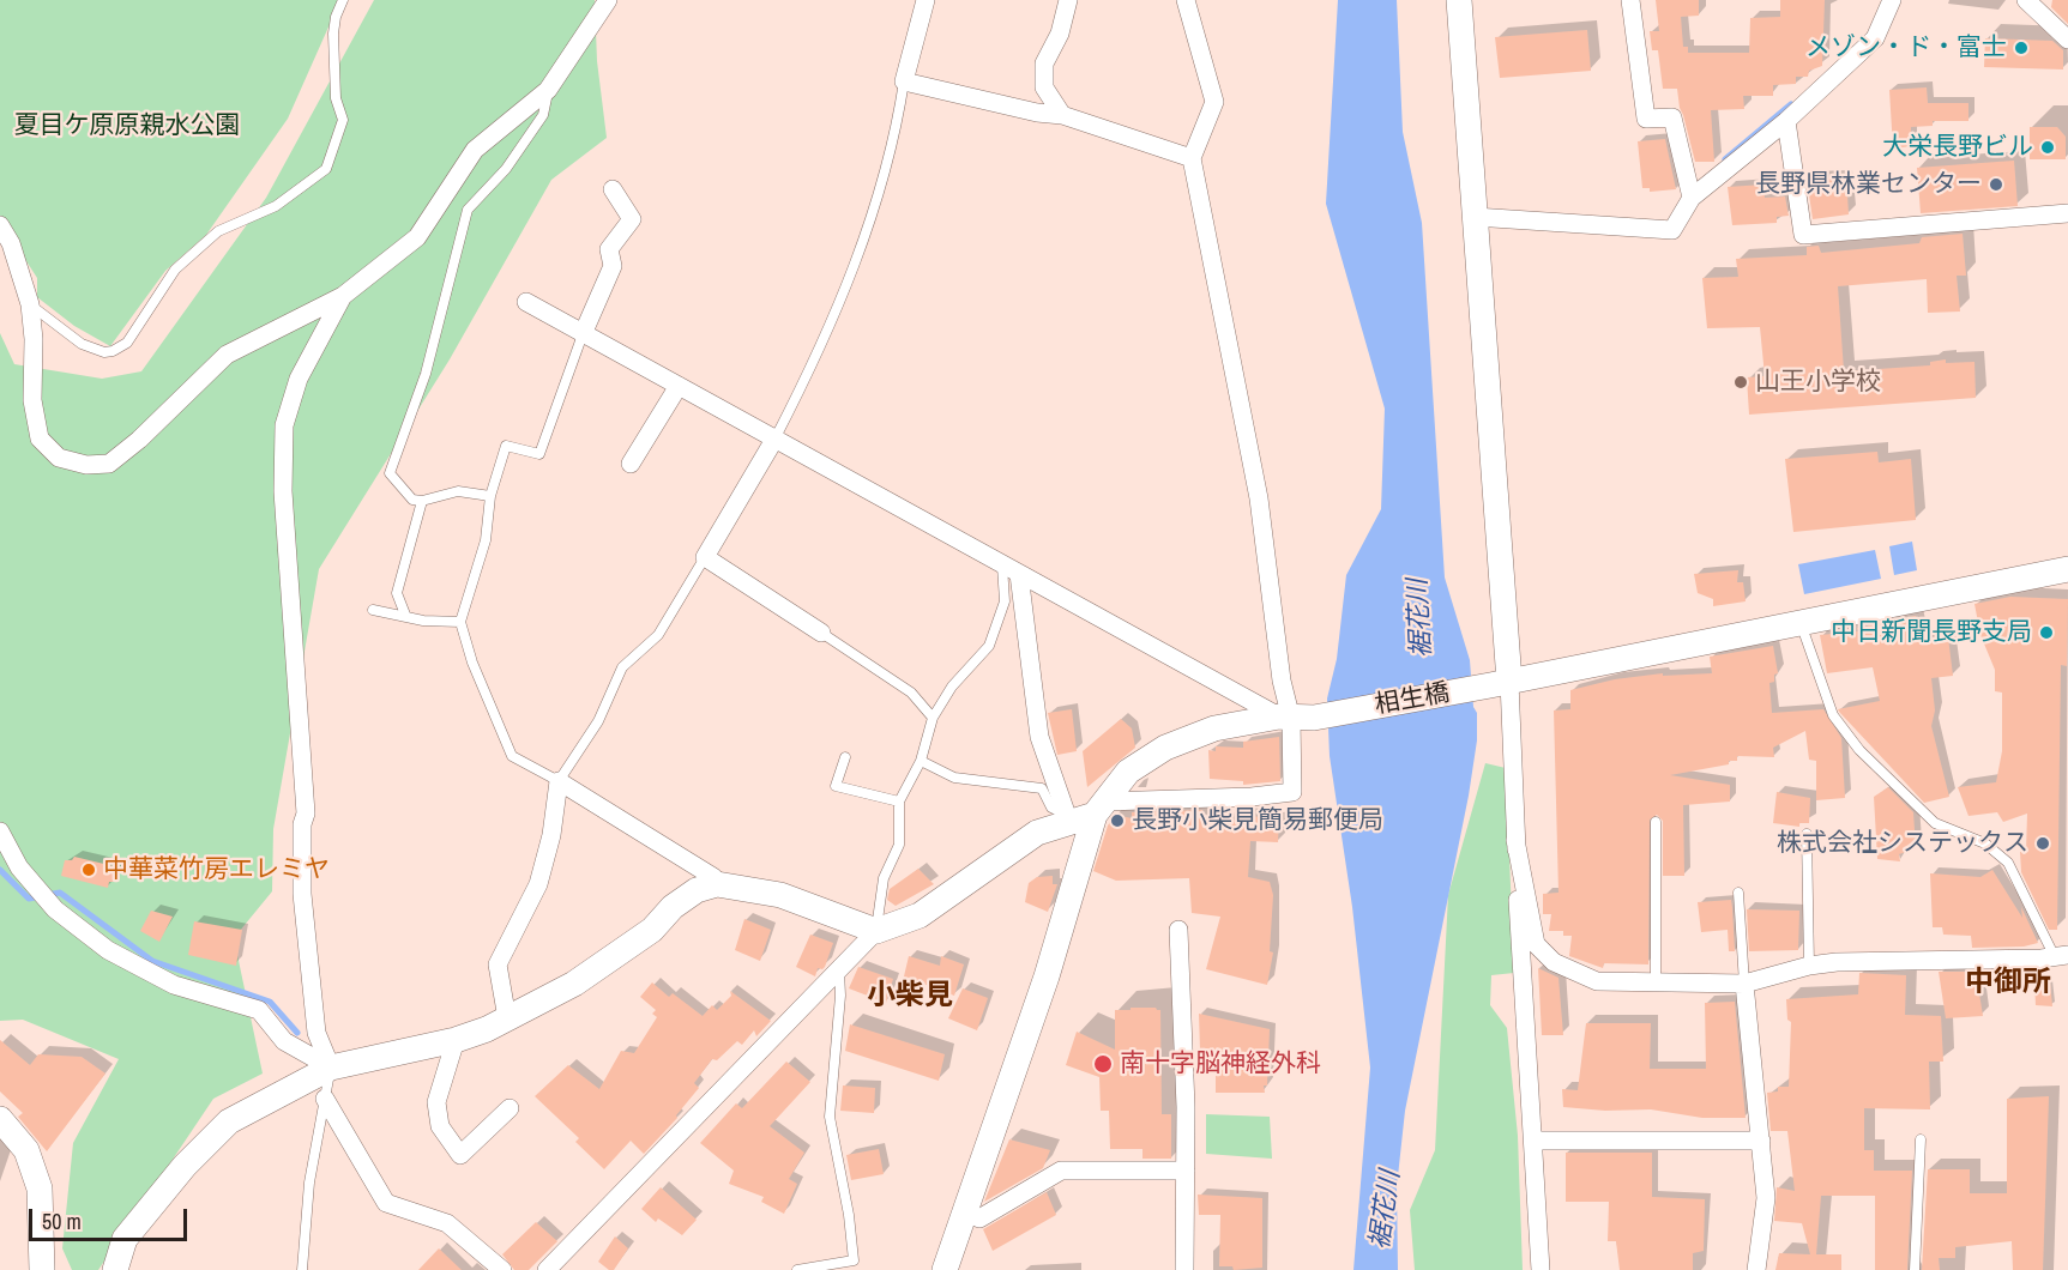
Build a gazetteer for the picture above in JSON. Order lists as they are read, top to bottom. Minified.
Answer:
{"streets":{"street":["相生橋"]},"districts":["中御所","小柴見"],"water":["裾花川"],"parks":["夏目ケ原原親水公園"],"places":["メゾン・ド・富士","大栄長野ビル","長野県林業センター","山王小学校","中日新聞長野支局","長野小柴見簡易郵便局","株式会社システックス","中華菜竹房エレミヤ","南十字脳神経外科"],"scale_bar":"50 m"}
